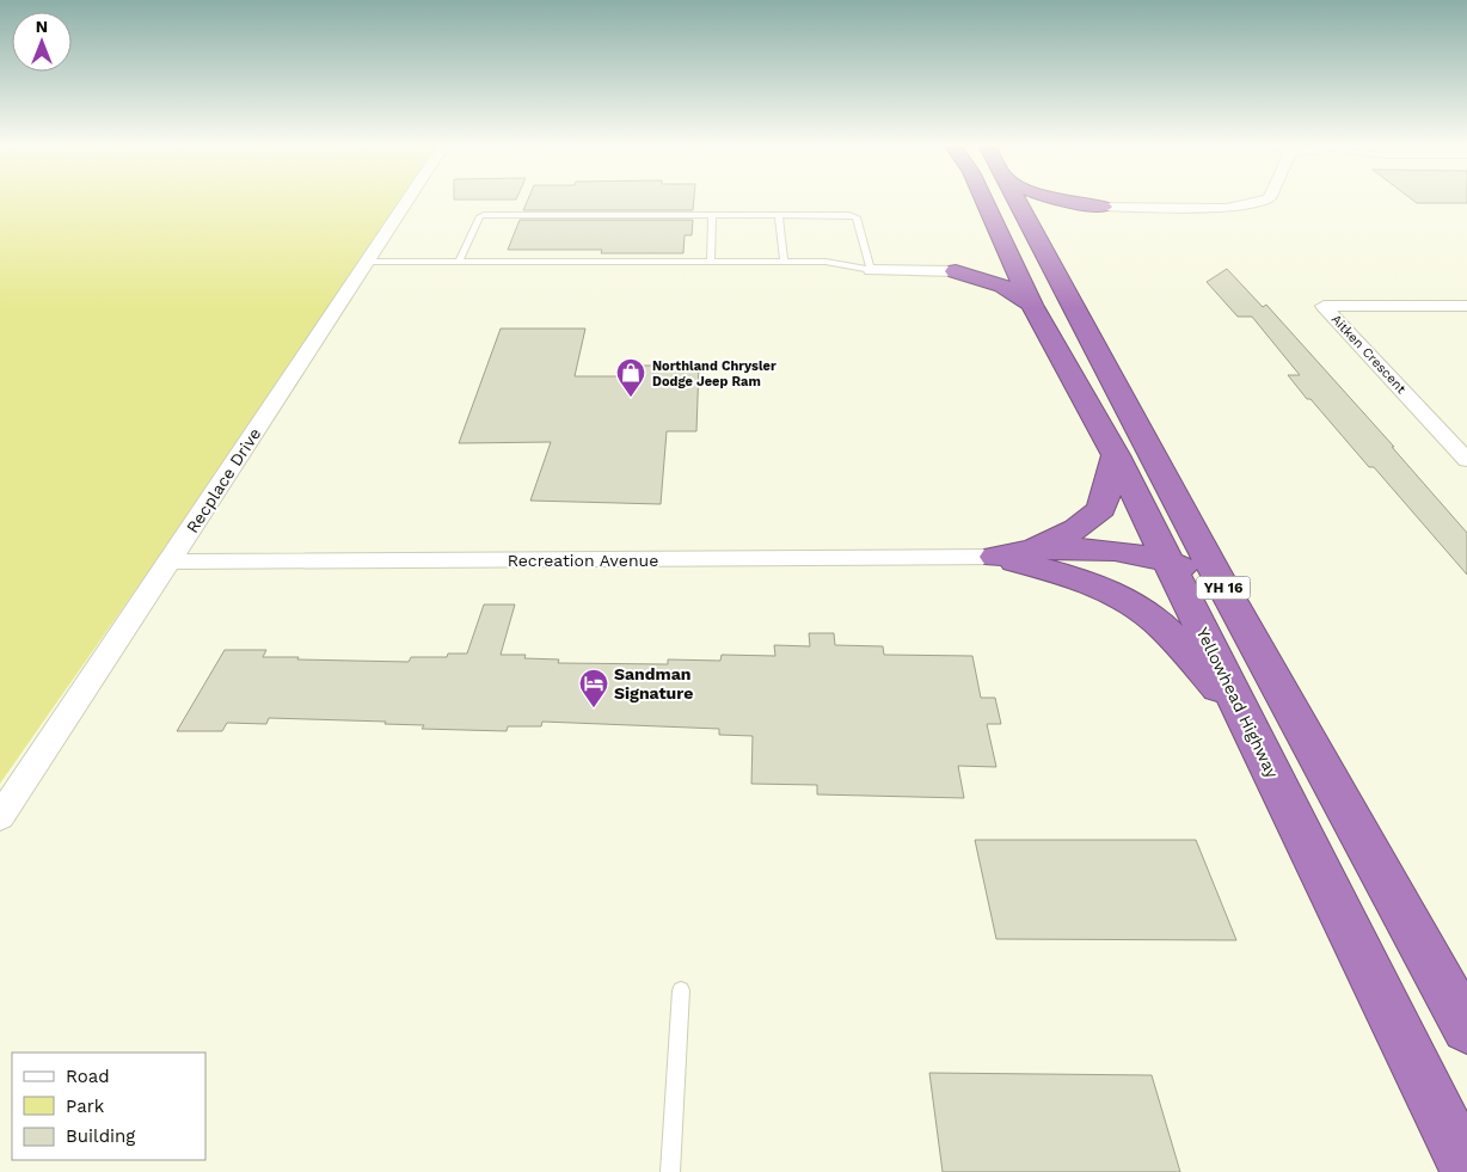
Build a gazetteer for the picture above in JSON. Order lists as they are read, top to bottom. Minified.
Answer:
{"streets":{"highway":["YH 16","Yellowhead Highway"],"street":["Aitken Crescent","Recplace Drive","Recreation Avenue"]},"crossings":[["Recplace Drive","Recreation Avenue"]],"places":{"shop":["Northland Chrysler Dodge Jeep Ram"],"hotel":["Sandman Signature"]},"legend":["Road","Park","Building"],"north":"top"}
